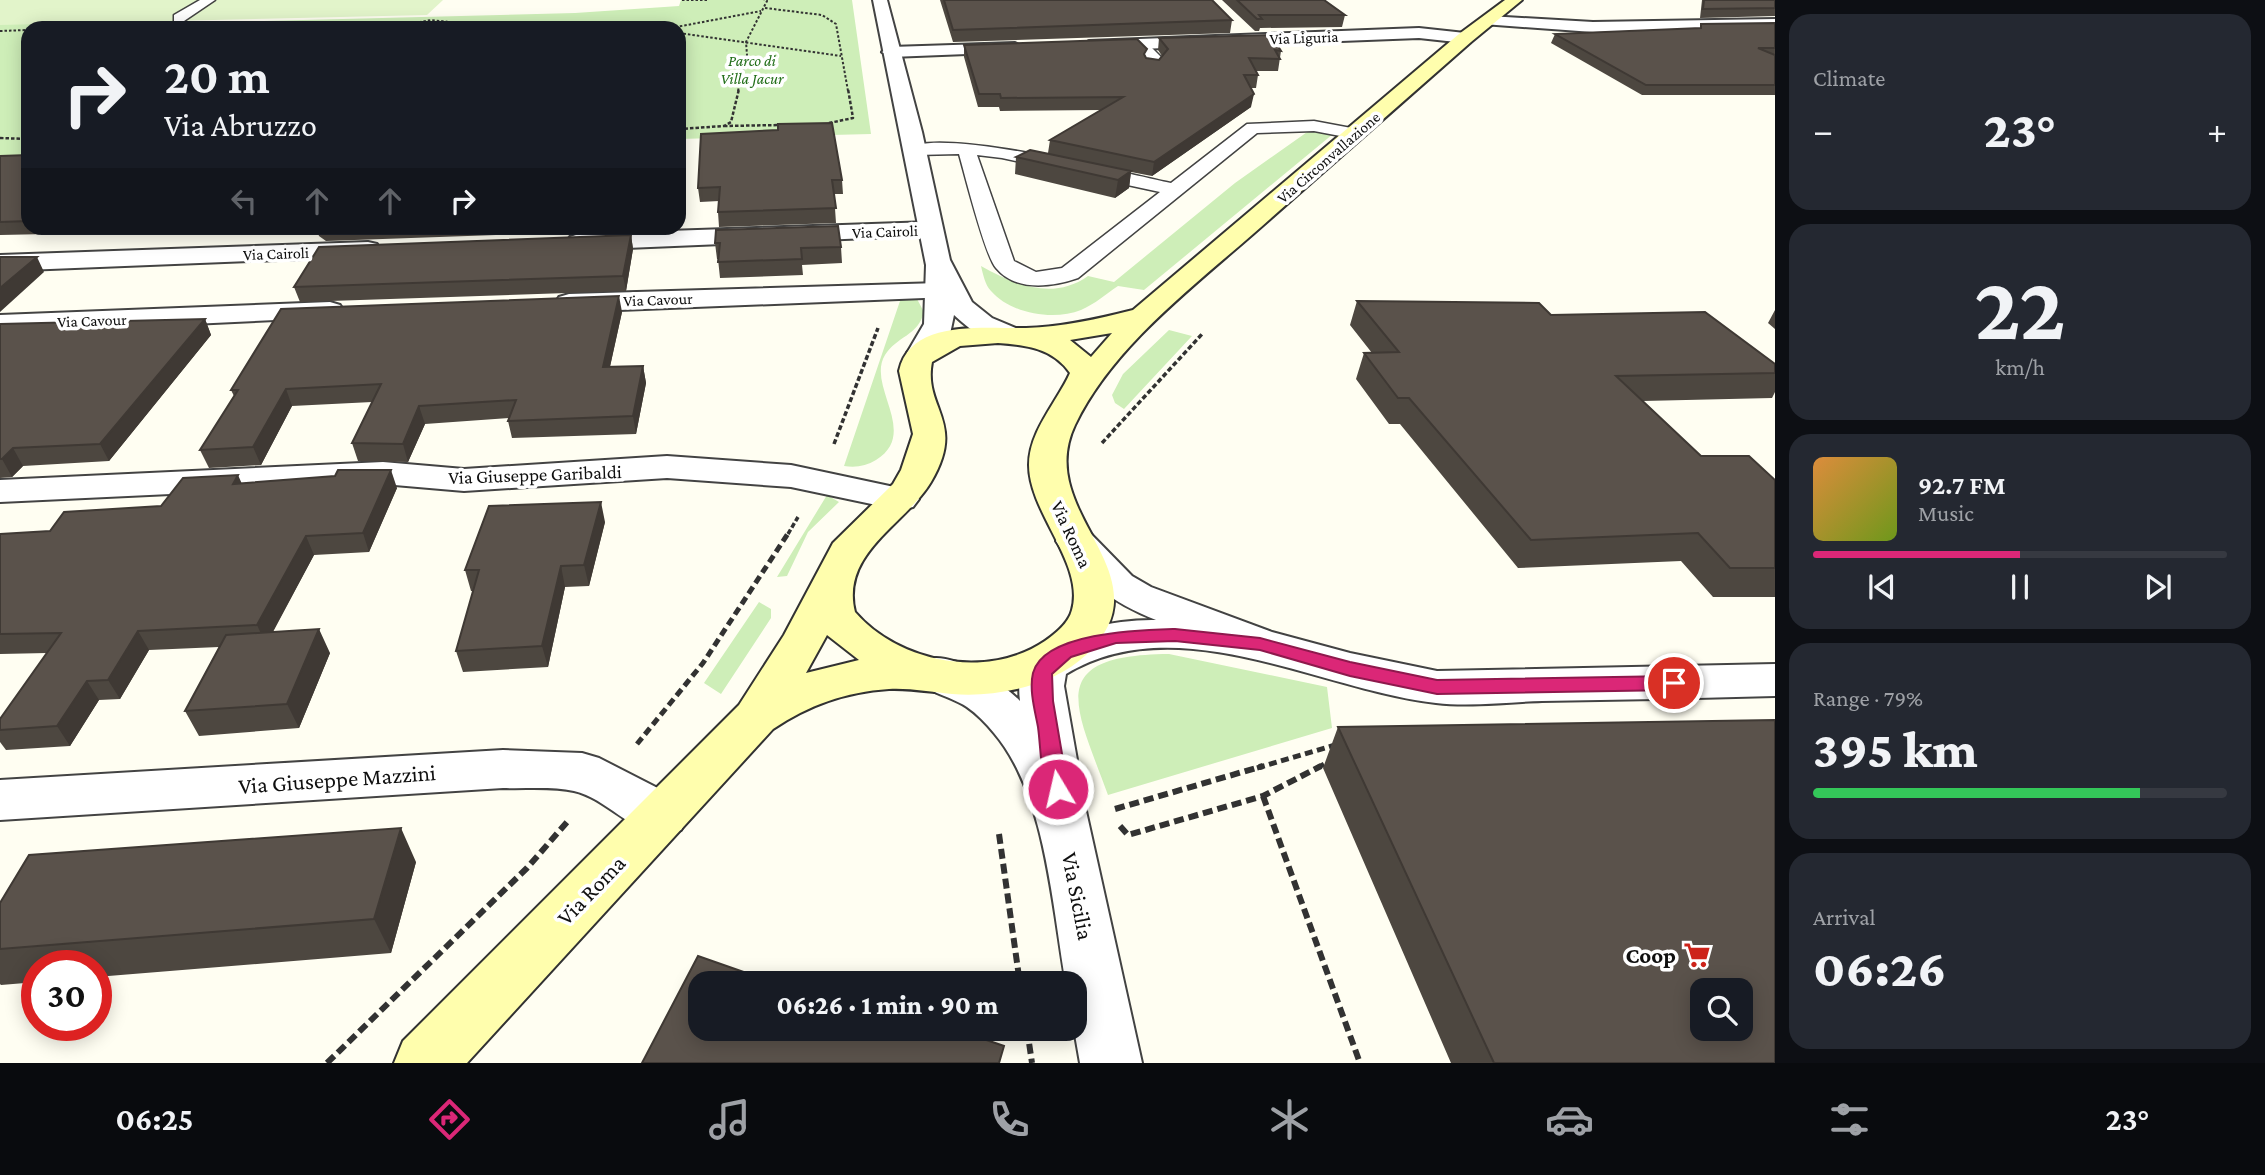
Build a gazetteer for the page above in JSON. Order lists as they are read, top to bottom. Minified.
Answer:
{"streets":{"main road":["Via Circonvallazione","Via Roma"],"street":["Via Liguria","Via Cairoli","Via Cavour","Via Giuseppe Garibaldi","Via Giuseppe Mazzini","Via Sicilia"]},"crossings":[["Via Liguria","Via Circonvallazione"],["Via Circonvallazione","Via Roma"],["Via Cairoli","Via Roma"],["Via Cavour","Via Roma"],["Via Giuseppe Garibaldi","Via Roma"],["Via Roma","Via Giuseppe Mazzini"],["Via Roma","Via Sicilia"]],"parks":["Parco di Villa Jacur"],"places":{"supermarket":["Coop"]},"page":{"tile":["Climate",["22","km/h"],["Range · 79%","395 km"],["Arrival","06:26"]],"turn":["20 m","Via Abruzzo"],"heat":["−","23°","+"],"song":["92.7 FM","Music"],"limit":"30","trip":"06:26 · 1 min · 90 m","tabs":["06:25","23°"]}}
